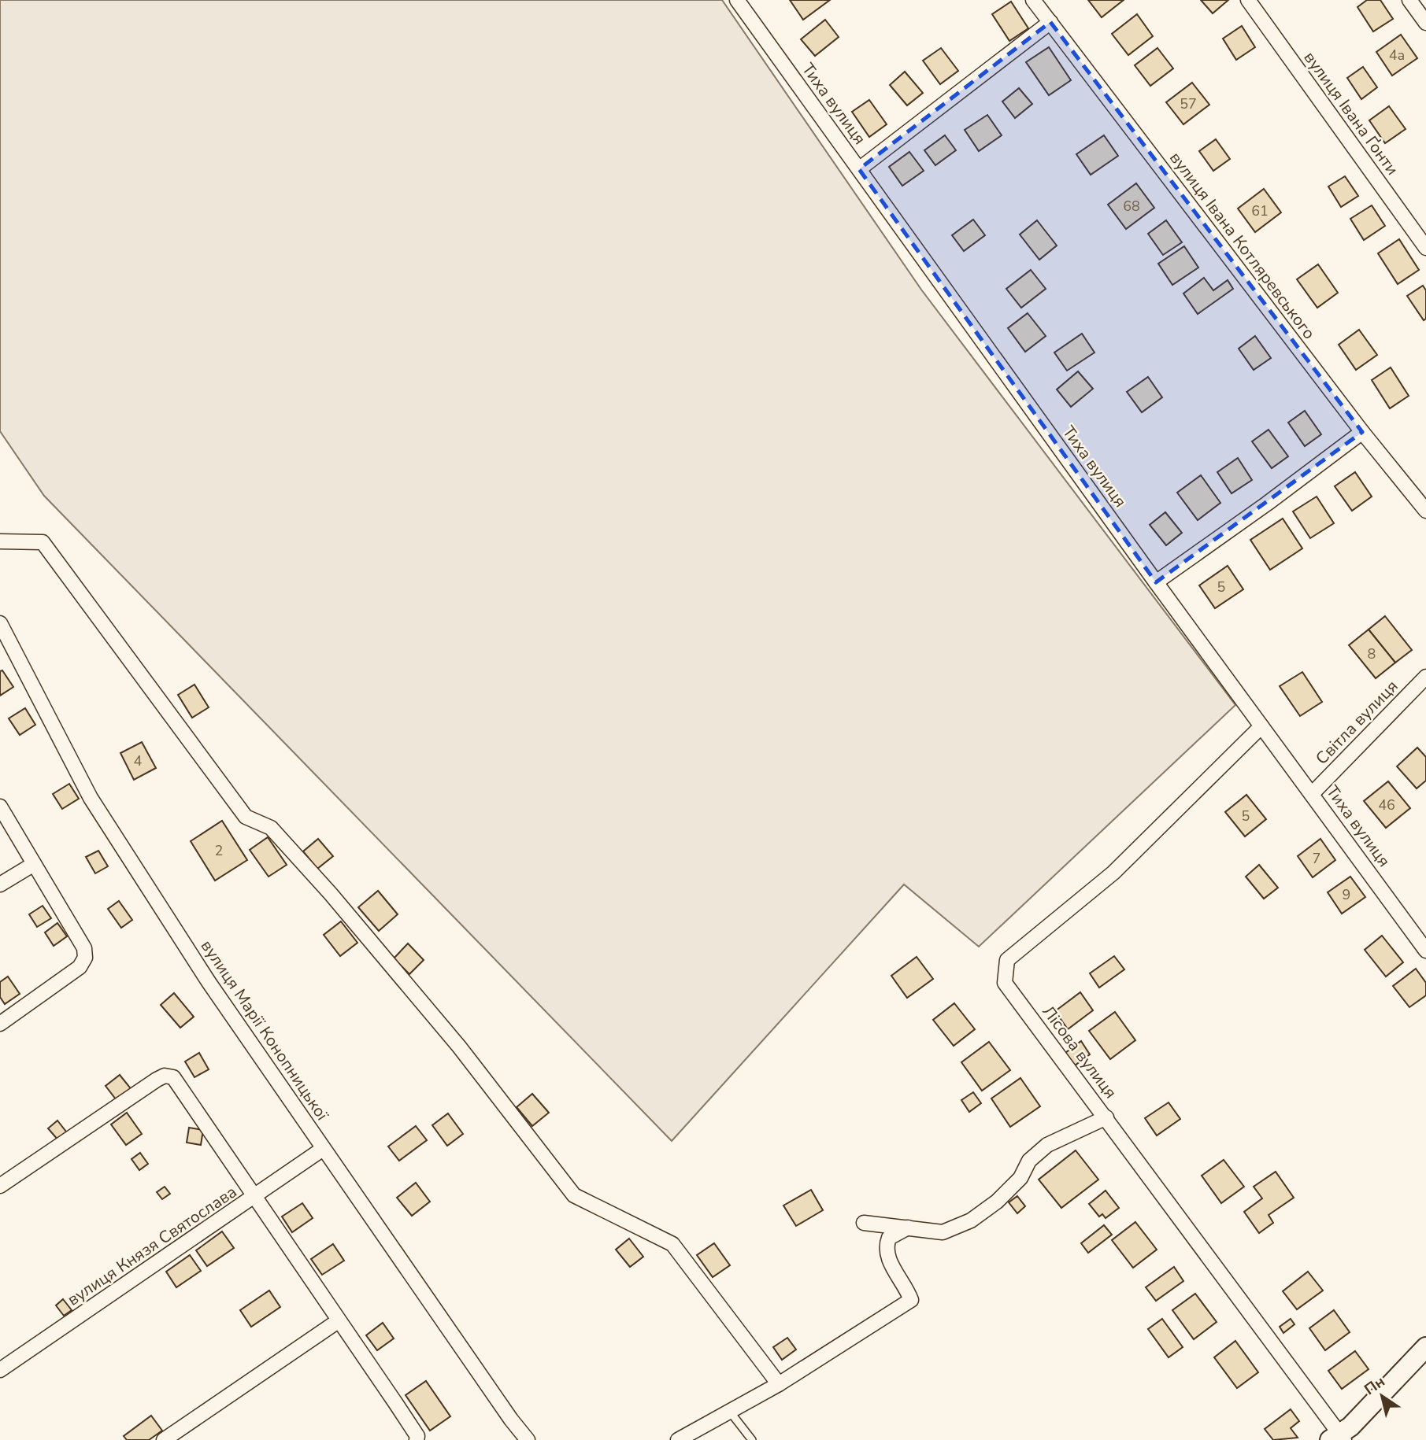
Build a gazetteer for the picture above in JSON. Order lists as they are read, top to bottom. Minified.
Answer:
{"streets":{"street":["Тиха вулиця","вулиця Івана Ґонти","вулиця Івана Котляревського","Світла вулиця","вулиця Марії Конопницької","Лісова вулиця","вулиця Князя Святослава"]},"crossings":[["Тиха вулиця","Світла вулиця"],["Тиха вулиця","Лісова вулиця"],["вулиця Марії Конопницької","вулиця Князя Святослава"]],"house_numbers":["4а","57","68","61","5","8","4","46","5","2","7","9"],"north":"top left"}
